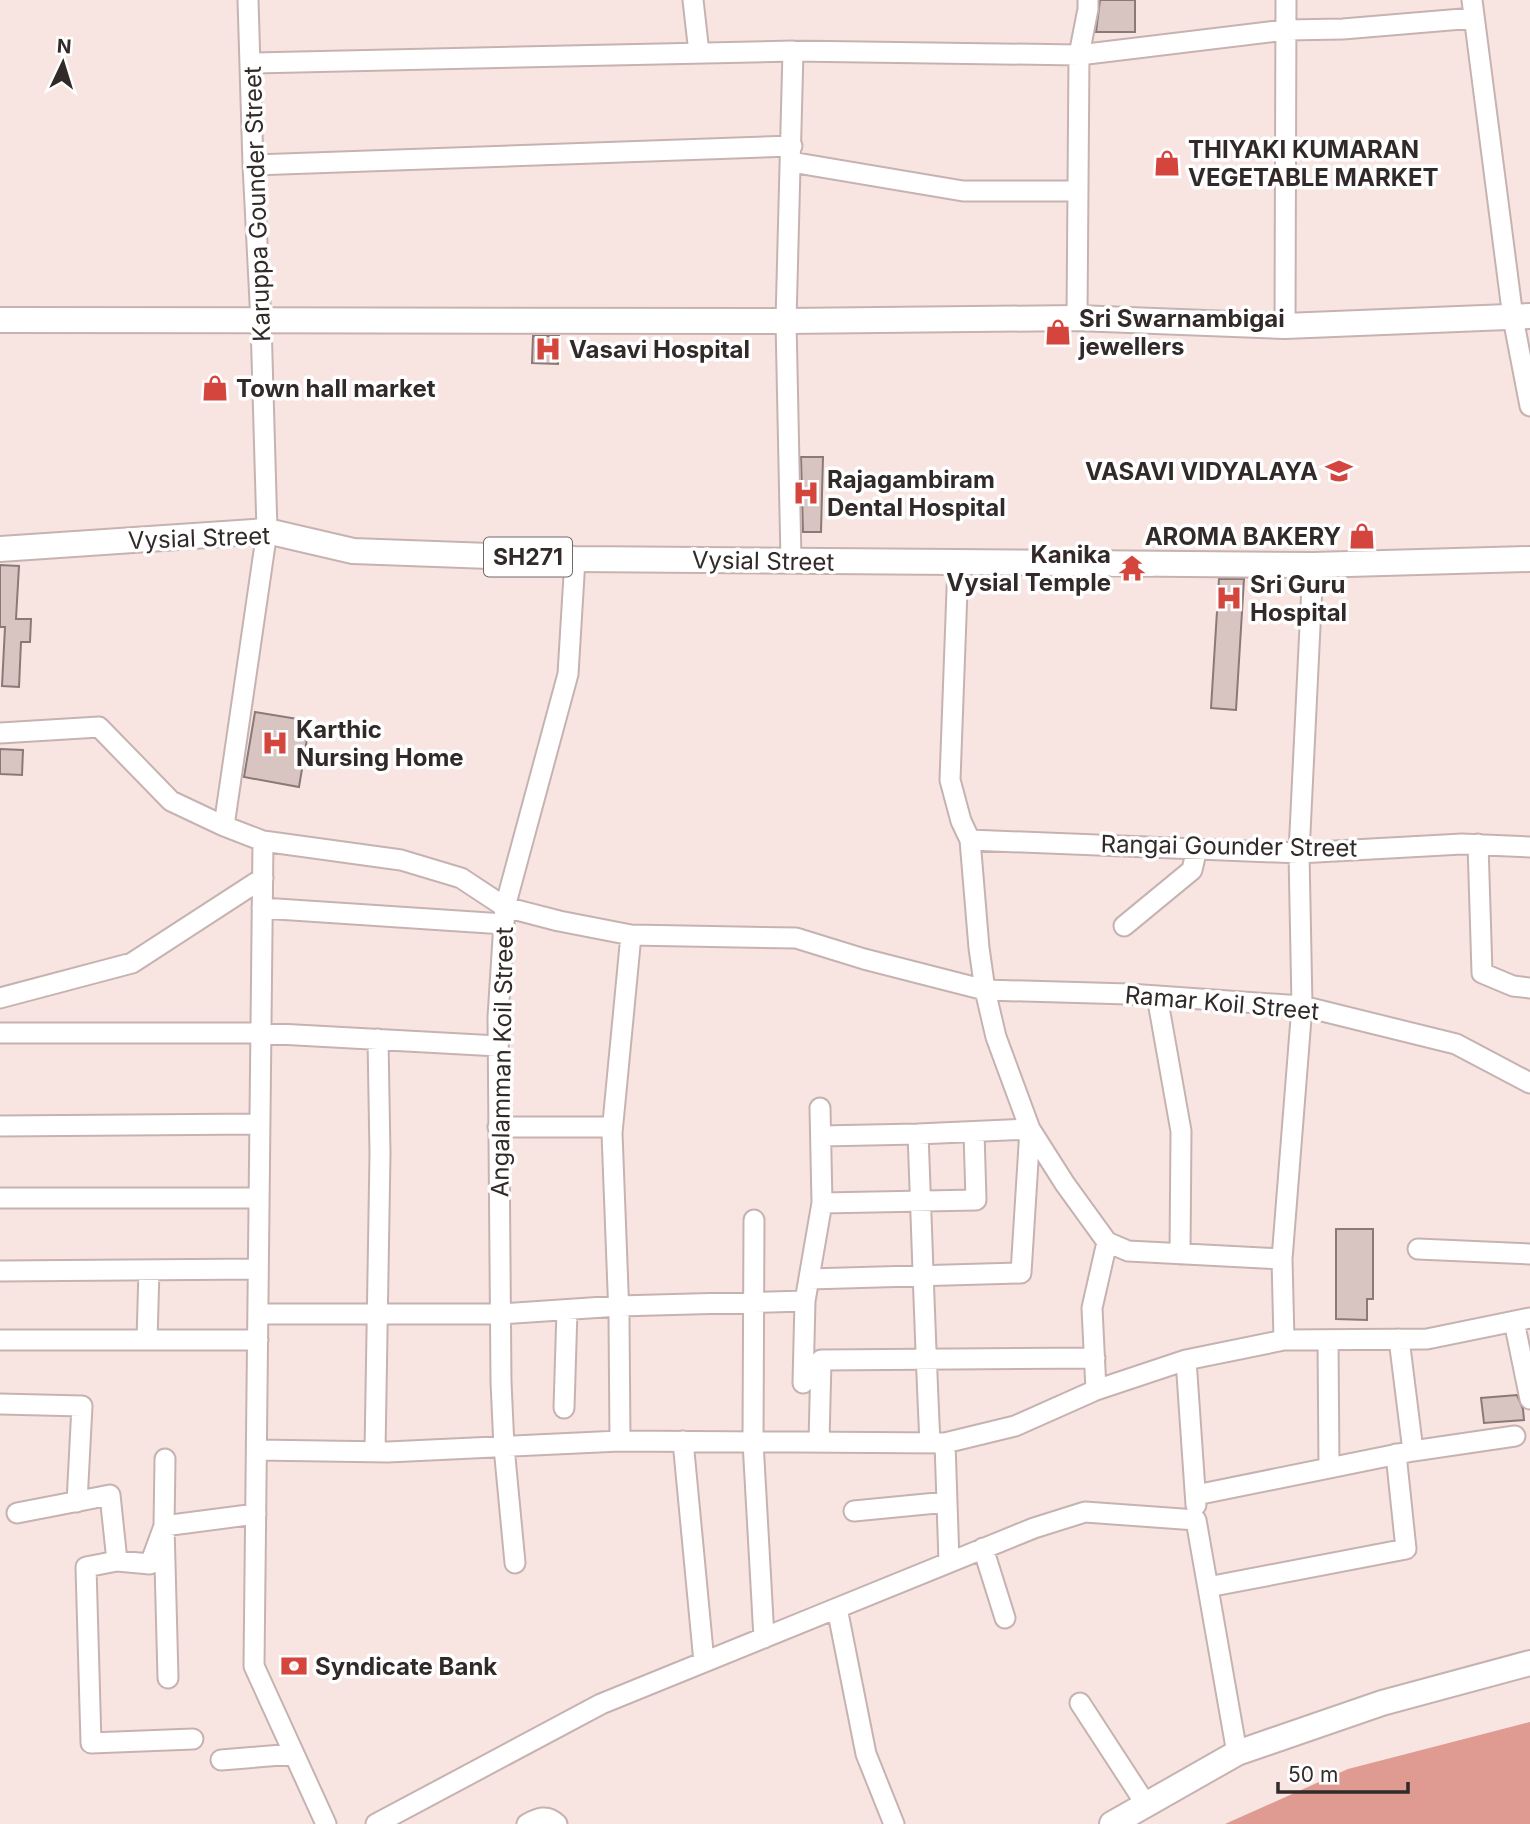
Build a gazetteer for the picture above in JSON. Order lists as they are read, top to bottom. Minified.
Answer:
{"streets":{"main road":["Vysial Street","SH271"],"street":["Karuppa Gounder Street","Rangai Gounder Street","Ramar Koil Street","Angalamman Koil Street"]},"crossings":[["Karuppa Gounder Street","Vysial Street"],["Vysial Street","Angalamman Koil Street"],["Ramar Koil Street","Angalamman Koil Street"]],"places":{"shop":["THIYAKI KUMARAN VEGETABLE MARKET","Sri Swarnambigai jewellers","Town hall market","AROMA BAKERY"],"hospital":["Vasavi Hospital","Rajagambiram Dental Hospital","Sri Guru Hospital","Karthic Nursing Home"],"school or university":["VASAVI VIDYALAYA"],"temple":["Kanika Vysial Temple"],"bank":["Syndicate Bank"]},"scale_bar":"50 m","north":"top"}
